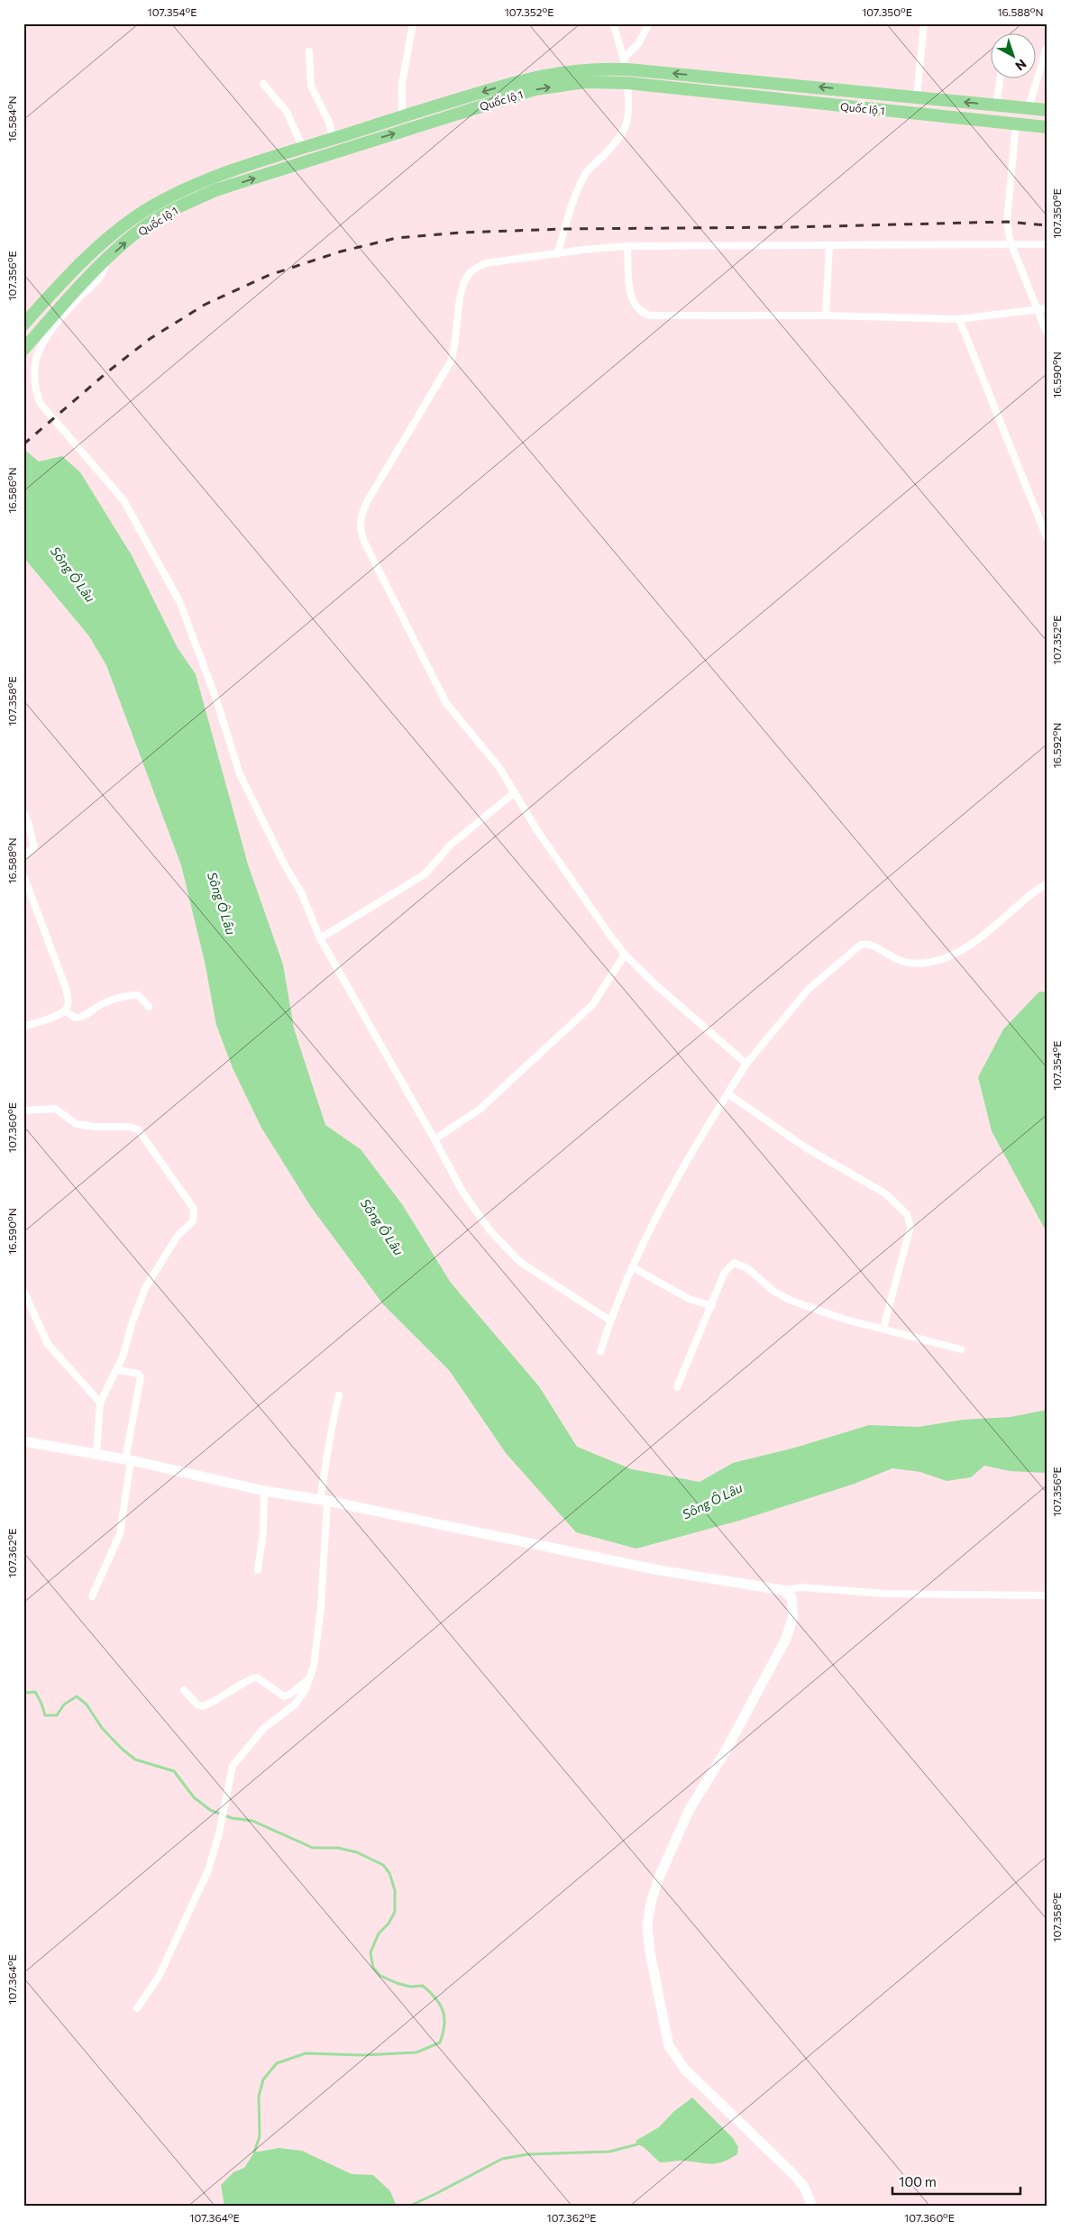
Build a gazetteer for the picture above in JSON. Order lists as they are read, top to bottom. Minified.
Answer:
{"streets":{"highway":["Quốc lộ 1"]},"water":["Sông Ô Lâu"],"scale_bar":"100 m","north":"bottom right","coordinates":["107.354°E","107.352°E","107.350°E","16.588°N","16.584°N","107.356°E","16.590°N","16.586°N","107.358°E","16.592°N","107.360°E","107.362°E","107.364°E"]}
